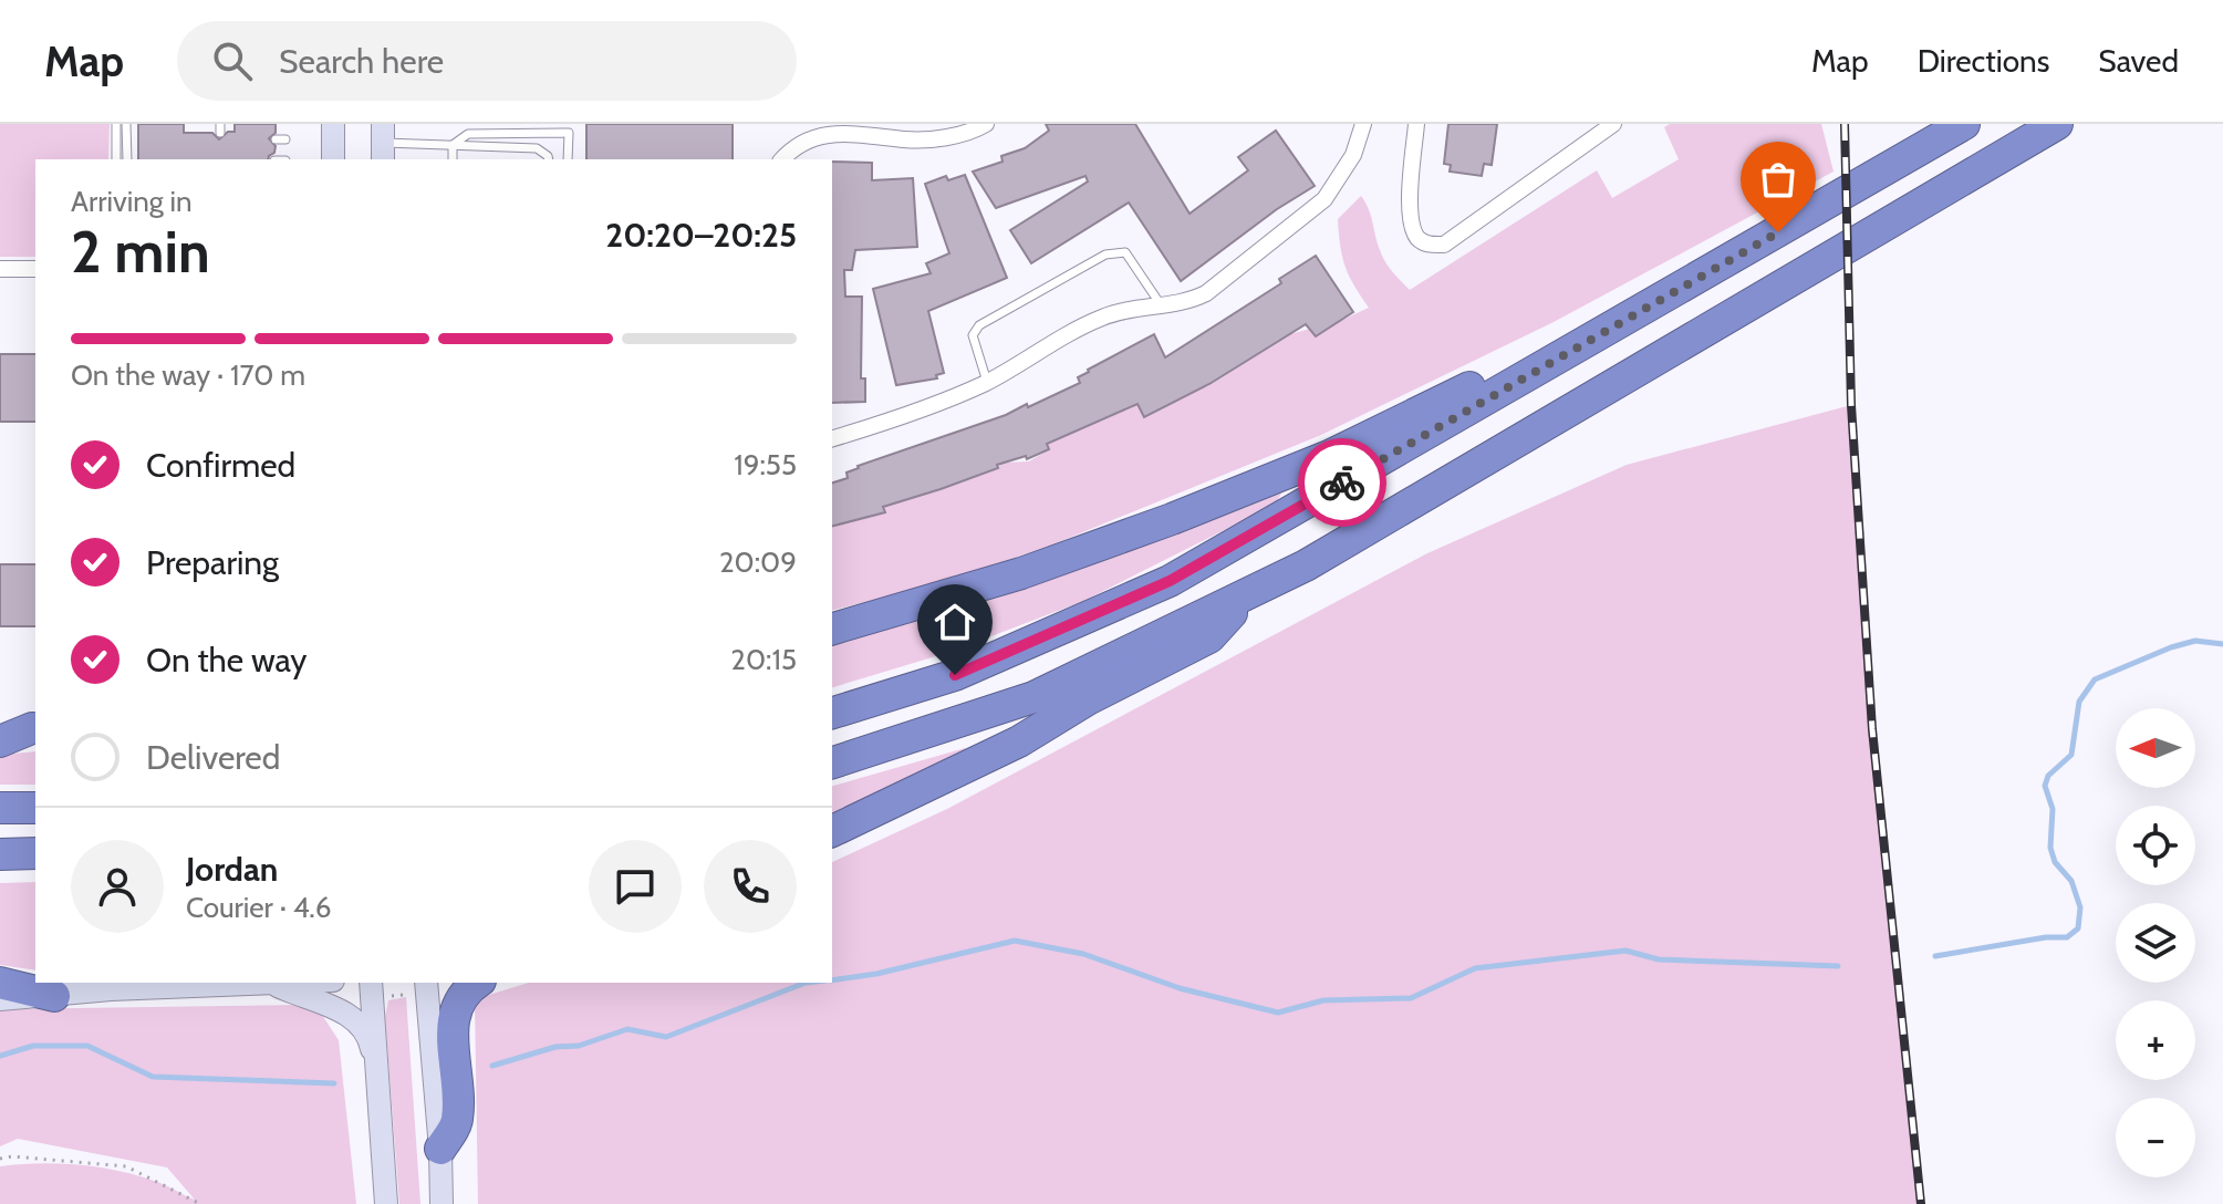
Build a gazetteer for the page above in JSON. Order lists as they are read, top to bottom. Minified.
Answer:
{"north":"left","page":{"header":"Map","search":"Search here","nav":["Map","Directions","Saved"],"heading":["2 min","Arriving in","20:20–20:25"],"panel":["Jordan","Courier · 4.6"],"bar":"On the way · 170 m","list":[["Confirmed","19:55"],["Preparing","20:09"],["On the way","20:15"],"Delivered"],"map_buttons":["+","−"]}}
